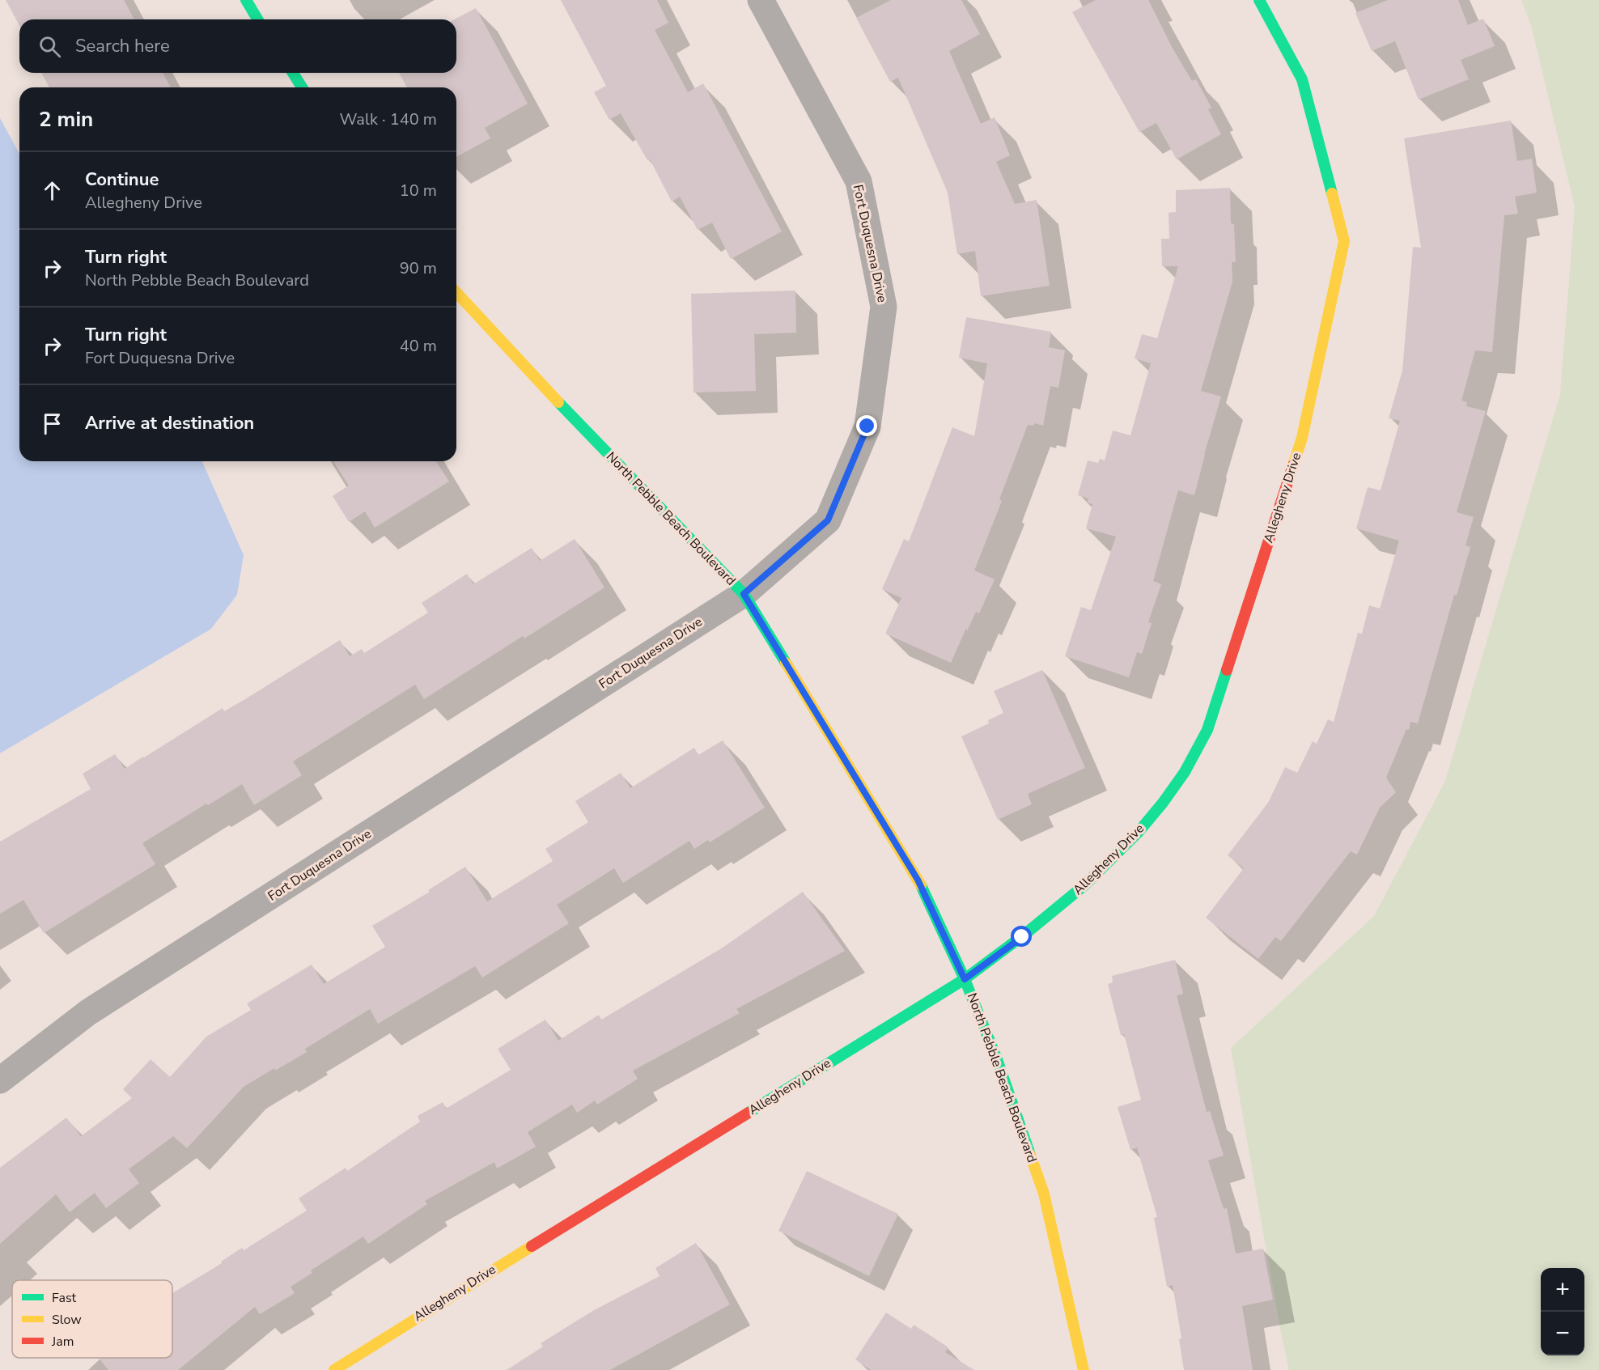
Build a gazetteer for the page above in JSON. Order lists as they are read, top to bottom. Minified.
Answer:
{"streets":{"street":["Fort Duquesna Drive","Allegheny Drive","North Pebble Beach Boulevard"]},"crossings":[["Fort Duquesna Drive","North Pebble Beach Boulevard"],["Allegheny Drive","North Pebble Beach Boulevard"]],"legend":["Fast","Slow","Jam"],"page":{"search":"Search here","heading":["2 min","Walk · 140 m"],"list":[["Continue","Allegheny Drive","10 m"],["Turn right","North Pebble Beach Boulevard","90 m"],["Turn right","Fort Duquesna Drive","40 m"],"Arrive at destination"],"map_buttons":["+","−"]}}
